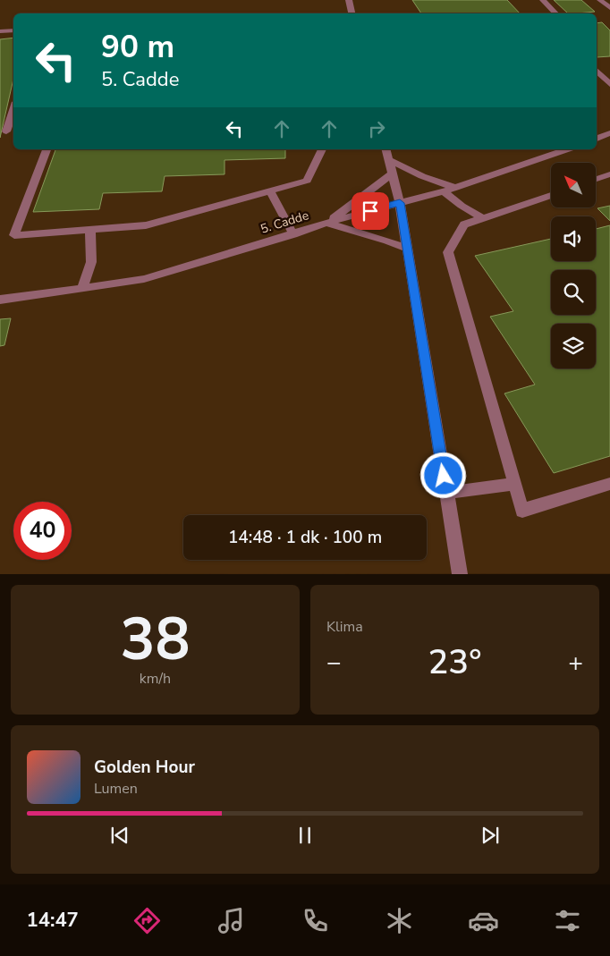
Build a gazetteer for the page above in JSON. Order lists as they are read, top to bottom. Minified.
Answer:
{"streets":{"street":["5. Cadde"]},"north":"top left","page":{"turn":["90 m","5. Cadde"],"limit":"40","trip":"14:48 · 1 dk · 100 m","tile":[["38","km/h"],"Klima"],"heat":["−","23°","+"],"song":["Golden Hour","Lumen"],"tabs":"14:47"}}
